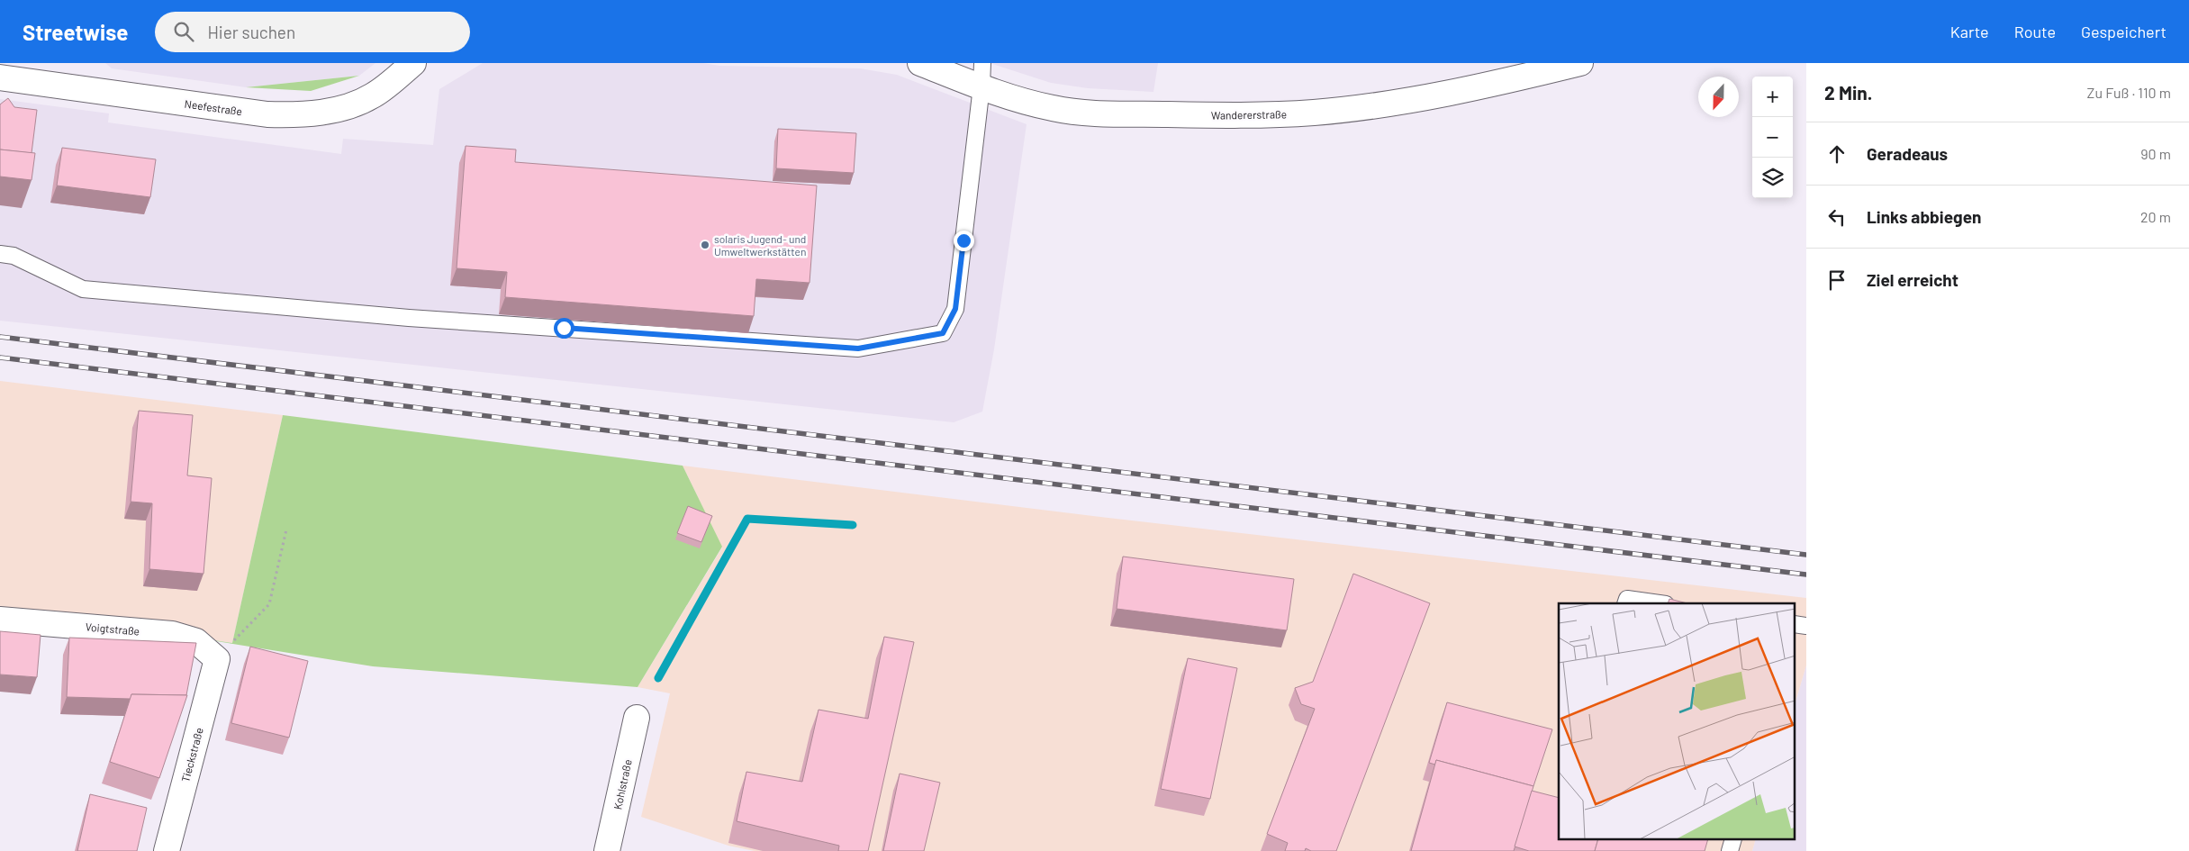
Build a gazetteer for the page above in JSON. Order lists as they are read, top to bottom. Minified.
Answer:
{"streets":{"street":["Neefestraße","Wandererstraße","Voigtstraße","Tieckstraße","Kohlstraße"]},"crossings":[["Voigtstraße","Tieckstraße"]],"places":["solaris Jugend- und Umweltwerkstätten"],"north":"bottom","page":{"header":"Streetwise","search":"Hier suchen","nav":["Karte","Route","Gespeichert"],"heading":["2 Min.","Zu Fuß · 110 m"],"map_buttons":["+","−"],"list":[["Geradeaus","90 m"],["Links abbiegen","20 m"],"Ziel erreicht"]}}
